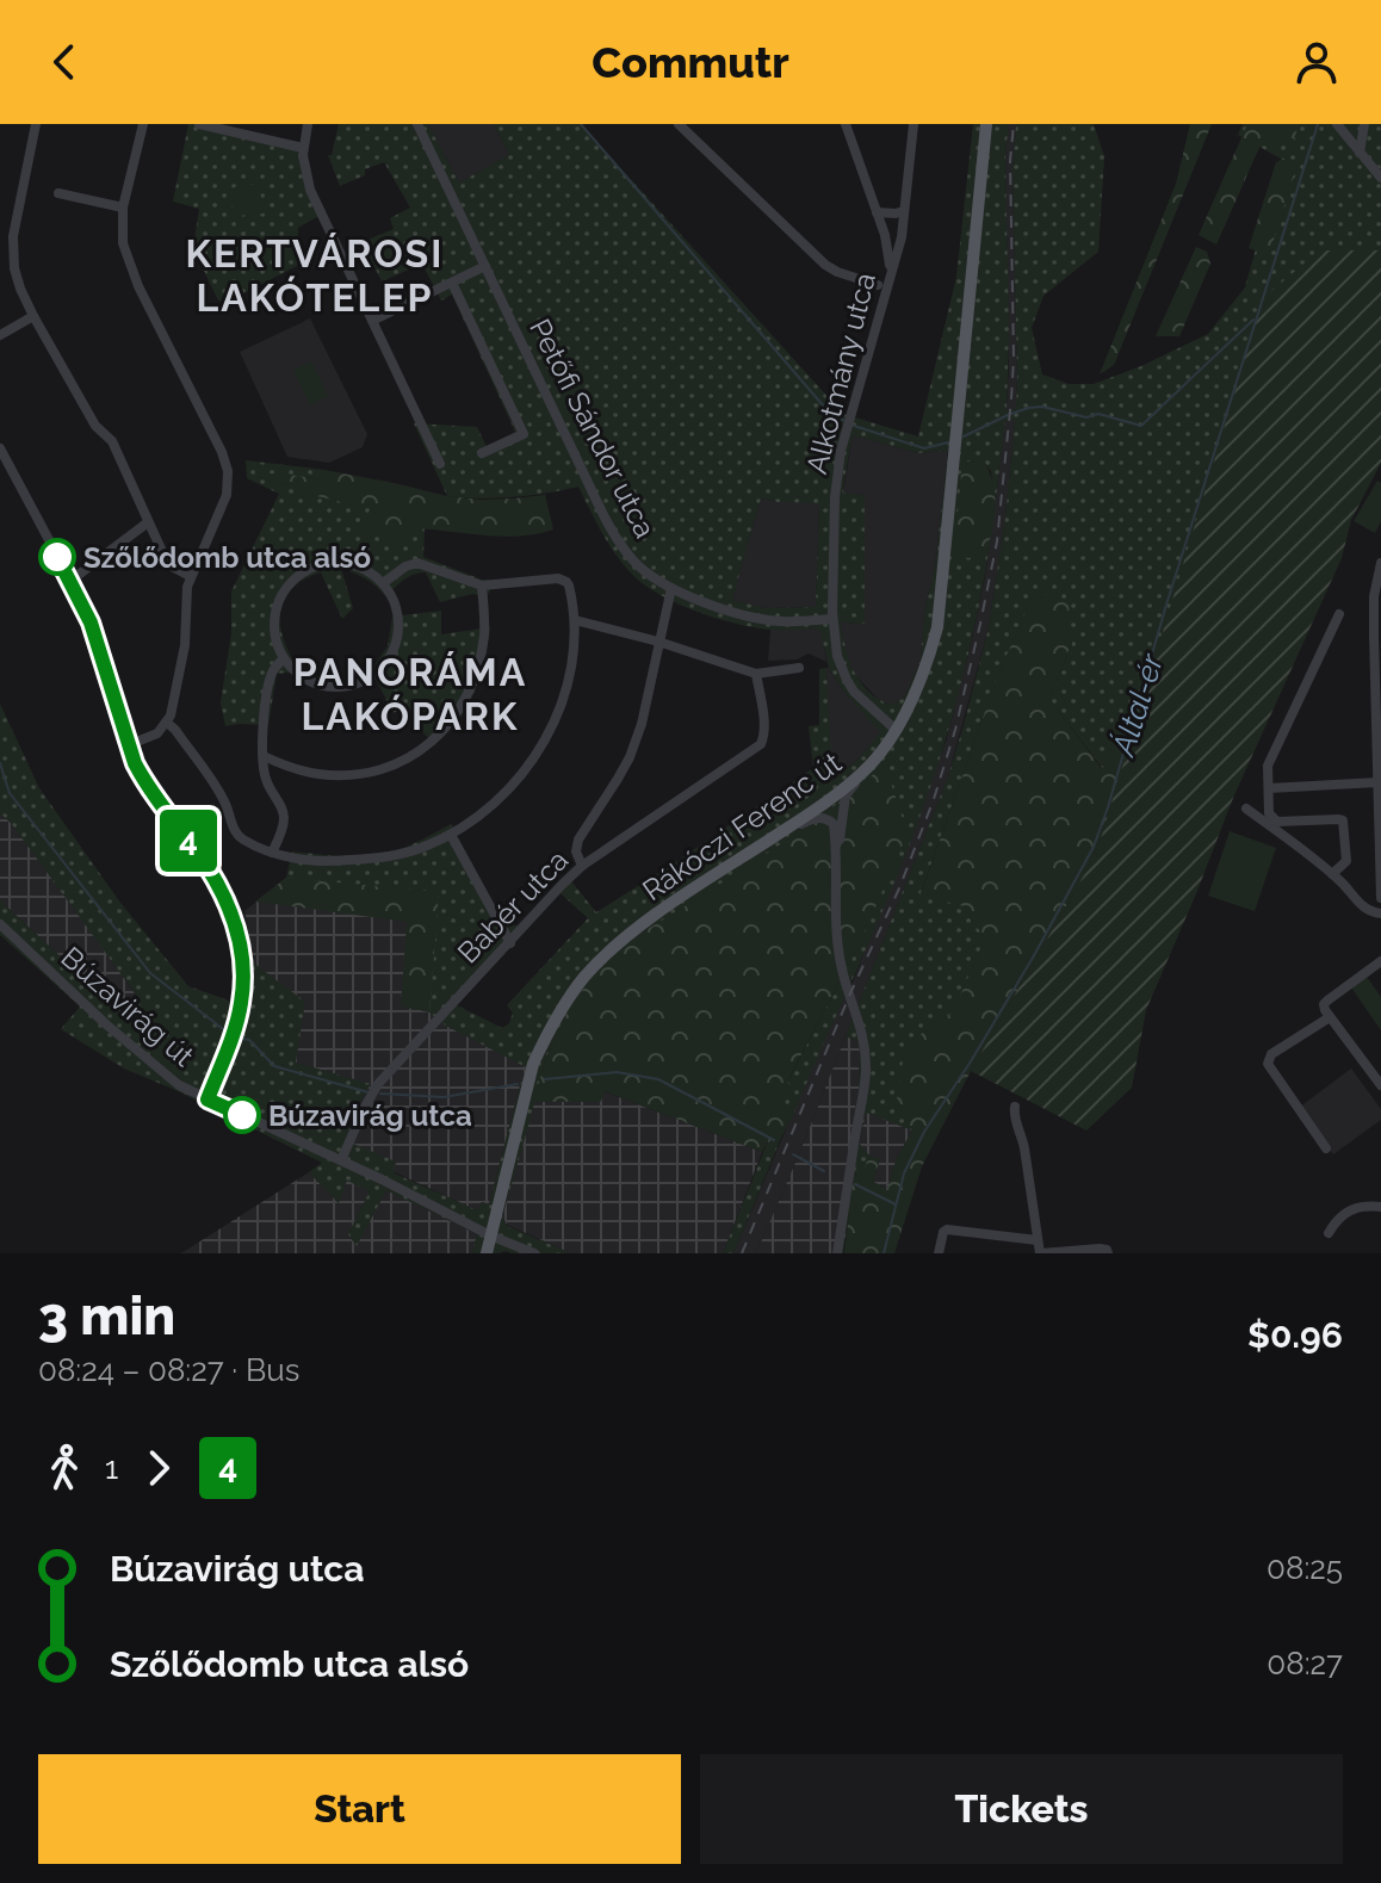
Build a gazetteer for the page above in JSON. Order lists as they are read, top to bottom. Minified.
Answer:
{"streets":{"main road":["Rákóczi Ferenc út"],"street":["Alkotmány utca","Petőfi Sándor utca","Babér utca","Búzavirág út"]},"crossings":[["Alkotmány utca","Petőfi Sándor utca"],["Alkotmány utca","Rákóczi Ferenc út"],["Rákóczi Ferenc út","Búzavirág út"],["Babér utca","Búzavirág út"]],"districts":["KERTVÁROSI LAKÓTELEP","PANORÁMA LAKÓPARK"],"water":["Által-ér"],"places":["Szőlődomb utca alsó","Búzavirág utca"],"lines":["bus line 4"],"page":{"header":"Commutr","on_map":"4","heading":["3 min","08:24 – 08:27 · Bus","$0.96"],"legs":["1","4"],"list":[{"name":"Búzavirág utca","value":"08:25"},{"name":"Szőlődomb utca alsó","value":"08:27"}],"buttons":["Start","Tickets"]}}
